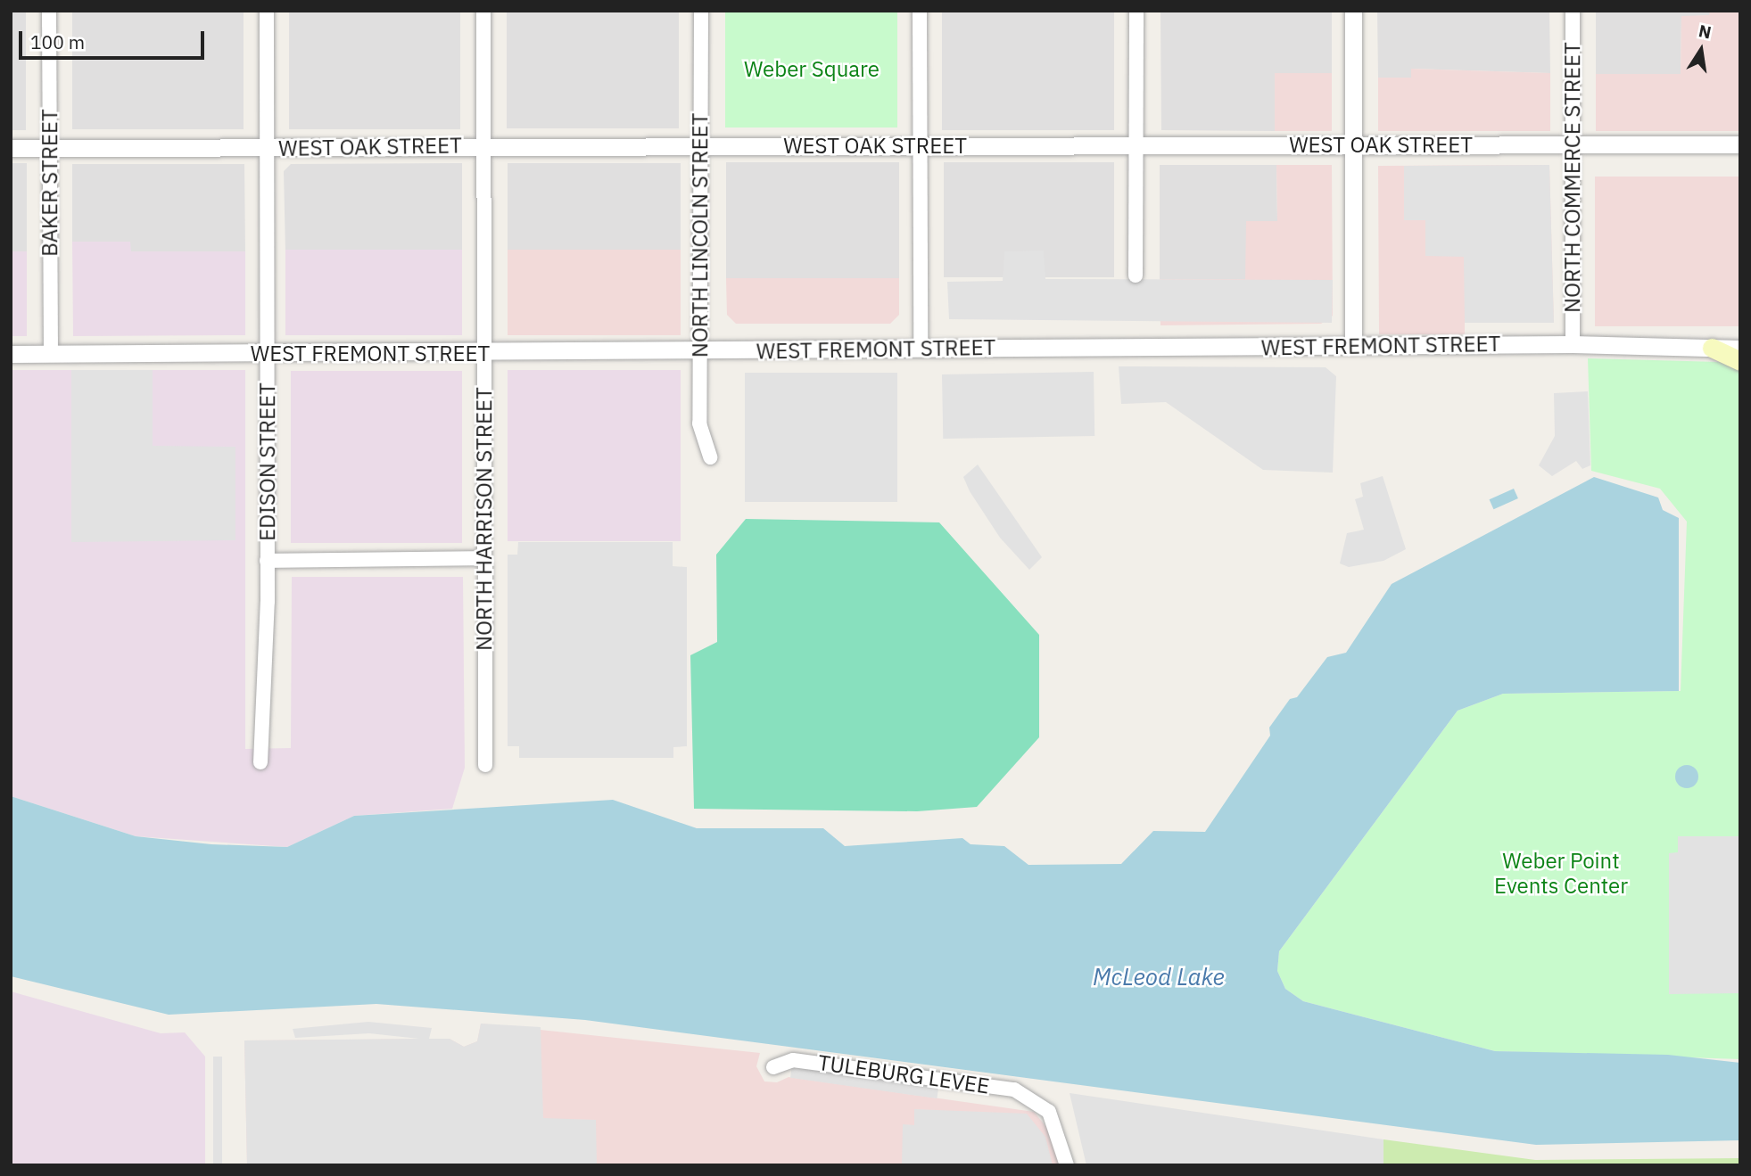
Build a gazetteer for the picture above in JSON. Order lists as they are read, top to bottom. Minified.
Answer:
{"streets":{"street":["WEST OAK STREET","NORTH COMMERCE STREET","BAKER STREET","NORTH LINCOLN STREET","WEST FREMONT STREET","EDISON STREET","NORTH HARRISON STREET","TULEBURG LEVEE"]},"crossings":[["WEST OAK STREET","NORTH COMMERCE STREET"],["WEST OAK STREET","BAKER STREET"],["WEST OAK STREET","NORTH LINCOLN STREET"],["WEST OAK STREET","EDISON STREET"],["WEST OAK STREET","NORTH HARRISON STREET"],["NORTH COMMERCE STREET","WEST FREMONT STREET"],["BAKER STREET","WEST FREMONT STREET"],["NORTH LINCOLN STREET","WEST FREMONT STREET"],["WEST FREMONT STREET","EDISON STREET"],["WEST FREMONT STREET","NORTH HARRISON STREET"]],"water":["McLeod Lake"],"parks":["Weber Square","Weber Point Events Center"],"scale_bar":"100 m","north":"top"}
